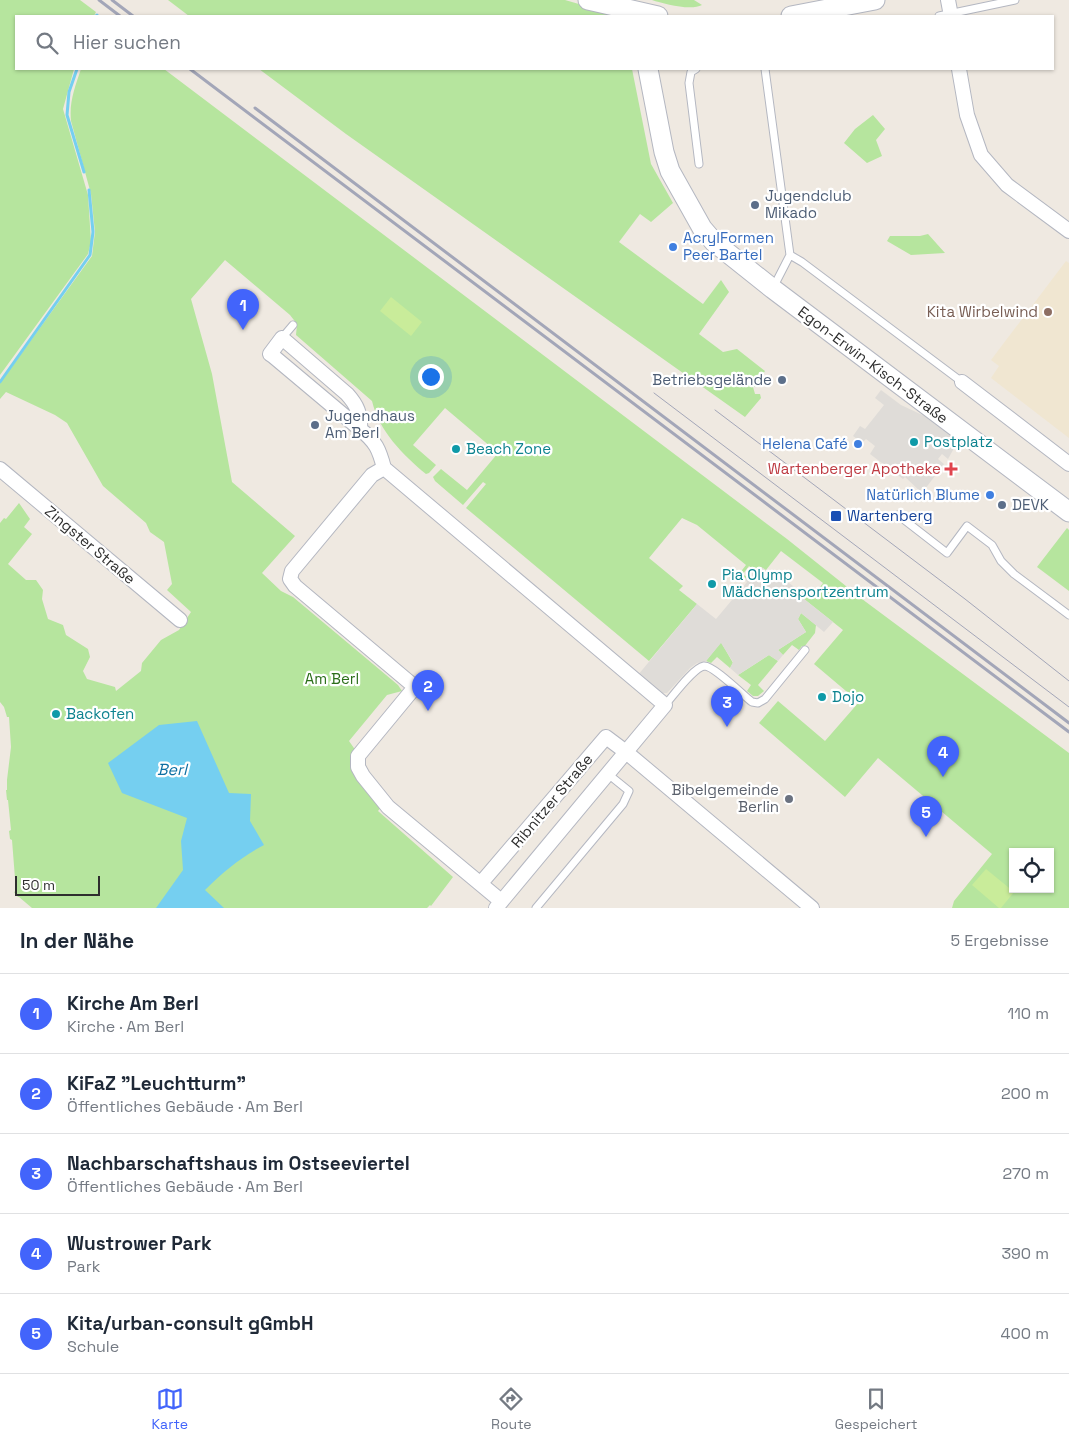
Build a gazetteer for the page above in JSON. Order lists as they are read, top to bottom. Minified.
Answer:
{"streets":{"street":["Egon-Erwin-Kisch-Straße","Zingster Straße","Ribnitzer Straße"]},"water":["Berl"],"parks":["Am Berl"],"places":{"other":["Jugendclub Mikado","AcrylFormen Peer Bartel","Kita Wirbelwind","Betriebsgelände","Jugendhaus Am Berl","Postplatz","Helena Café","Beach Zone","Natürlich Blume","DEVK","Pia Olymp Mädchensportzentrum","Dojo","Backofen","Bibelgemeinde Berlin"],"health":["Wartenberger Apotheke"],"transit":["Wartenberg"]},"scale_bar":"50 m","page":{"search":"Hier suchen","pins":["1","2","3","4","5"],"scale":"50 m","heading":["In der Nähe","5 Ergebnisse"],"list":[{"mark":"1","name":"Kirche Am Berl","note":"Kirche · Am Berl","value":"110 m"},{"mark":"2","name":"KiFaZ \"Leuchtturm\"","note":"Öffentliches Gebäude · Am Berl","value":"200 m"},{"mark":"3","name":"Nachbarschaftshaus im Ostseeviertel","note":"Öffentliches Gebäude · Am Berl","value":"270 m"},{"mark":"4","name":"Wustrower Park","note":"Park","value":"390 m"},{"mark":"5","name":"Kita/urban-consult gGmbH","note":"Schule","value":"400 m"}],"nav":["Karte","Route","Gespeichert"]}}
